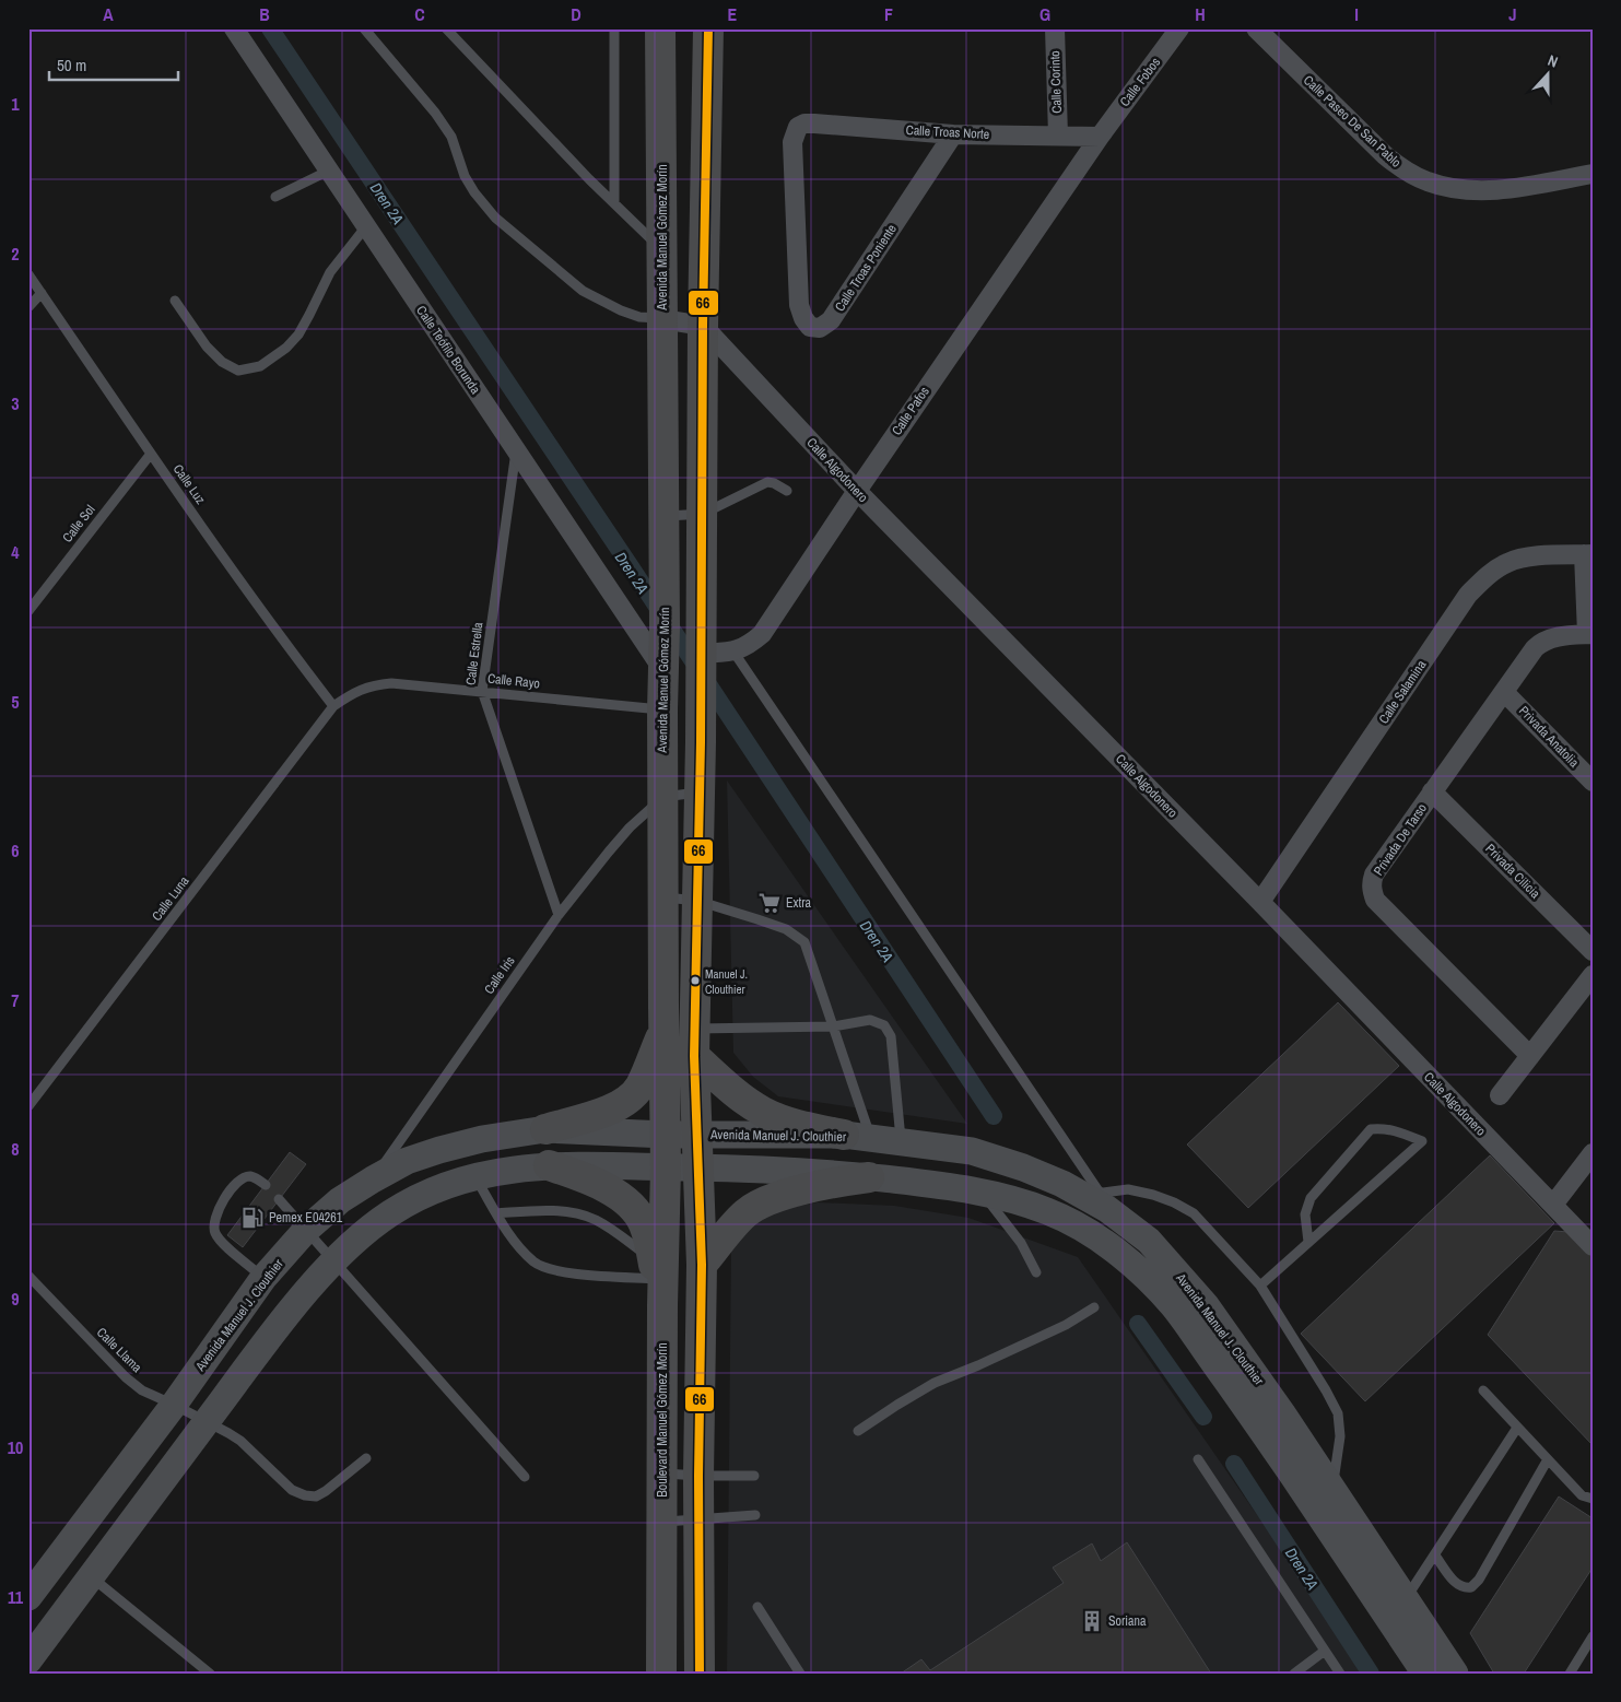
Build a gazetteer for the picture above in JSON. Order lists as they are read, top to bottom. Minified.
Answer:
{"streets":{"main road":["Avenida Manuel Gómez Morín","Avenida Manuel J. Clouthier","Boulevard Manuel Gómez Morín"],"street":["Calle Corinto","Calle Fobos","Calle Paseo De San Pablo","Calle Troas Norte","Calle Troas Poniente","Calle Teófilo Borunda","Calle Pafos","Calle Algodonero","Calle Salamina","Privada Anatolia","Privada De Tarso","Privada Cilicia"],"lane":["Calle Luz","Calle Sol","Calle Estrella","Calle Rayo","Calle Luna","Calle Iris","Calle Llama"]},"crossings":[["Calle Corinto","Calle Troas Norte"],["Calle Fobos","Calle Troas Norte"],["Calle Fobos","Calle Pafos"],["Calle Troas Norte","Calle Troas Poniente"],["Calle Troas Norte","Calle Pafos"],["Avenida Manuel Gómez Morín","Calle Teófilo Borunda"],["Avenida Manuel Gómez Morín","Calle Pafos"],["Avenida Manuel Gómez Morín","Calle Algodonero"],["Avenida Manuel Gómez Morín","Calle Rayo"],["Avenida Manuel Gómez Morín","Calle Iris"],["Avenida Manuel Gómez Morín","Avenida Manuel J. Clouthier"],["Avenida Manuel Gómez Morín","Boulevard Manuel Gómez Morín"],["Calle Teófilo Borunda","Calle Estrella"],["Calle Pafos","Calle Algodonero"],["Calle Algodonero","Calle Salamina"],["Calle Luz","Calle Sol"],["Calle Luz","Calle Rayo"],["Calle Luz","Calle Luna"],["Calle Estrella","Calle Rayo"],["Calle Estrella","Calle Iris"],["Calle Rayo","Calle Luna"],["Calle Salamina","Privada De Tarso"],["Privada Anatolia","Privada De Tarso"],["Privada De Tarso","Privada Cilicia"],["Calle Iris","Avenida Manuel J. Clouthier"],["Avenida Manuel J. Clouthier","Calle Llama"],["Avenida Manuel J. Clouthier","Boulevard Manuel Gómez Morín"]],"water":["Dren 2A"],"places":{"supermarket":["Extra"],"other":["Manuel J. Clouthier"],"fuel station":["Pemex E04261"],"building":["Soriana"]},"lines":["transit line 66"],"scale_bar":"50 m","north":"top","grid":{"columns":["A","B","C","D","E","F","G","H","I","J"],"rows":["1","2","3","4","5","6","7","8","9","10","11"]}}
